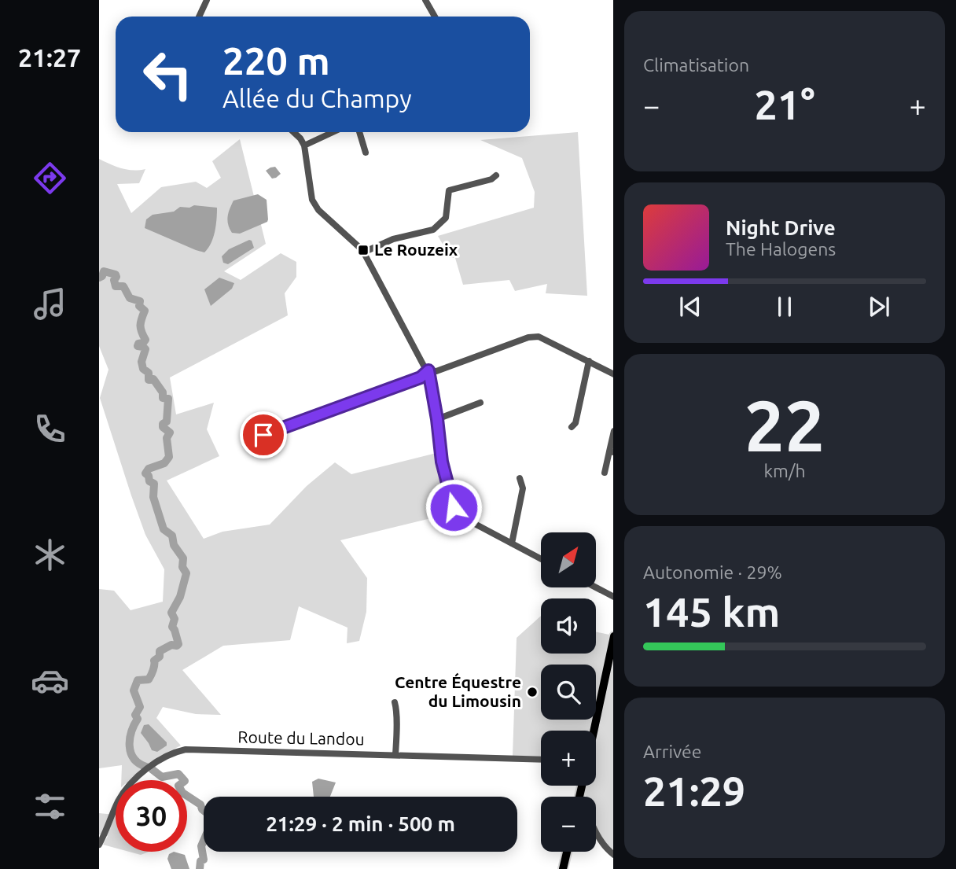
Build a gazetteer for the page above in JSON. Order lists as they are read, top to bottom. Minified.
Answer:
{"streets":{"street":["Route du Landou"]},"places":{"transit":["Le Rouzeix"],"other":["Centre Équestre du Limousin"]},"north":"top right","page":{"tabs":"21:27","tile":["Climatisation",["22","km/h"],["Autonomie · 29%","145 km"],["Arrivée","21:29"]],"turn":["220 m","Allée du Champy"],"heat":["−","21°","+"],"song":["Night Drive","The Halogens"],"map_buttons":["+","−"],"limit":"30","trip":"21:29 · 2 min · 500 m"}}
